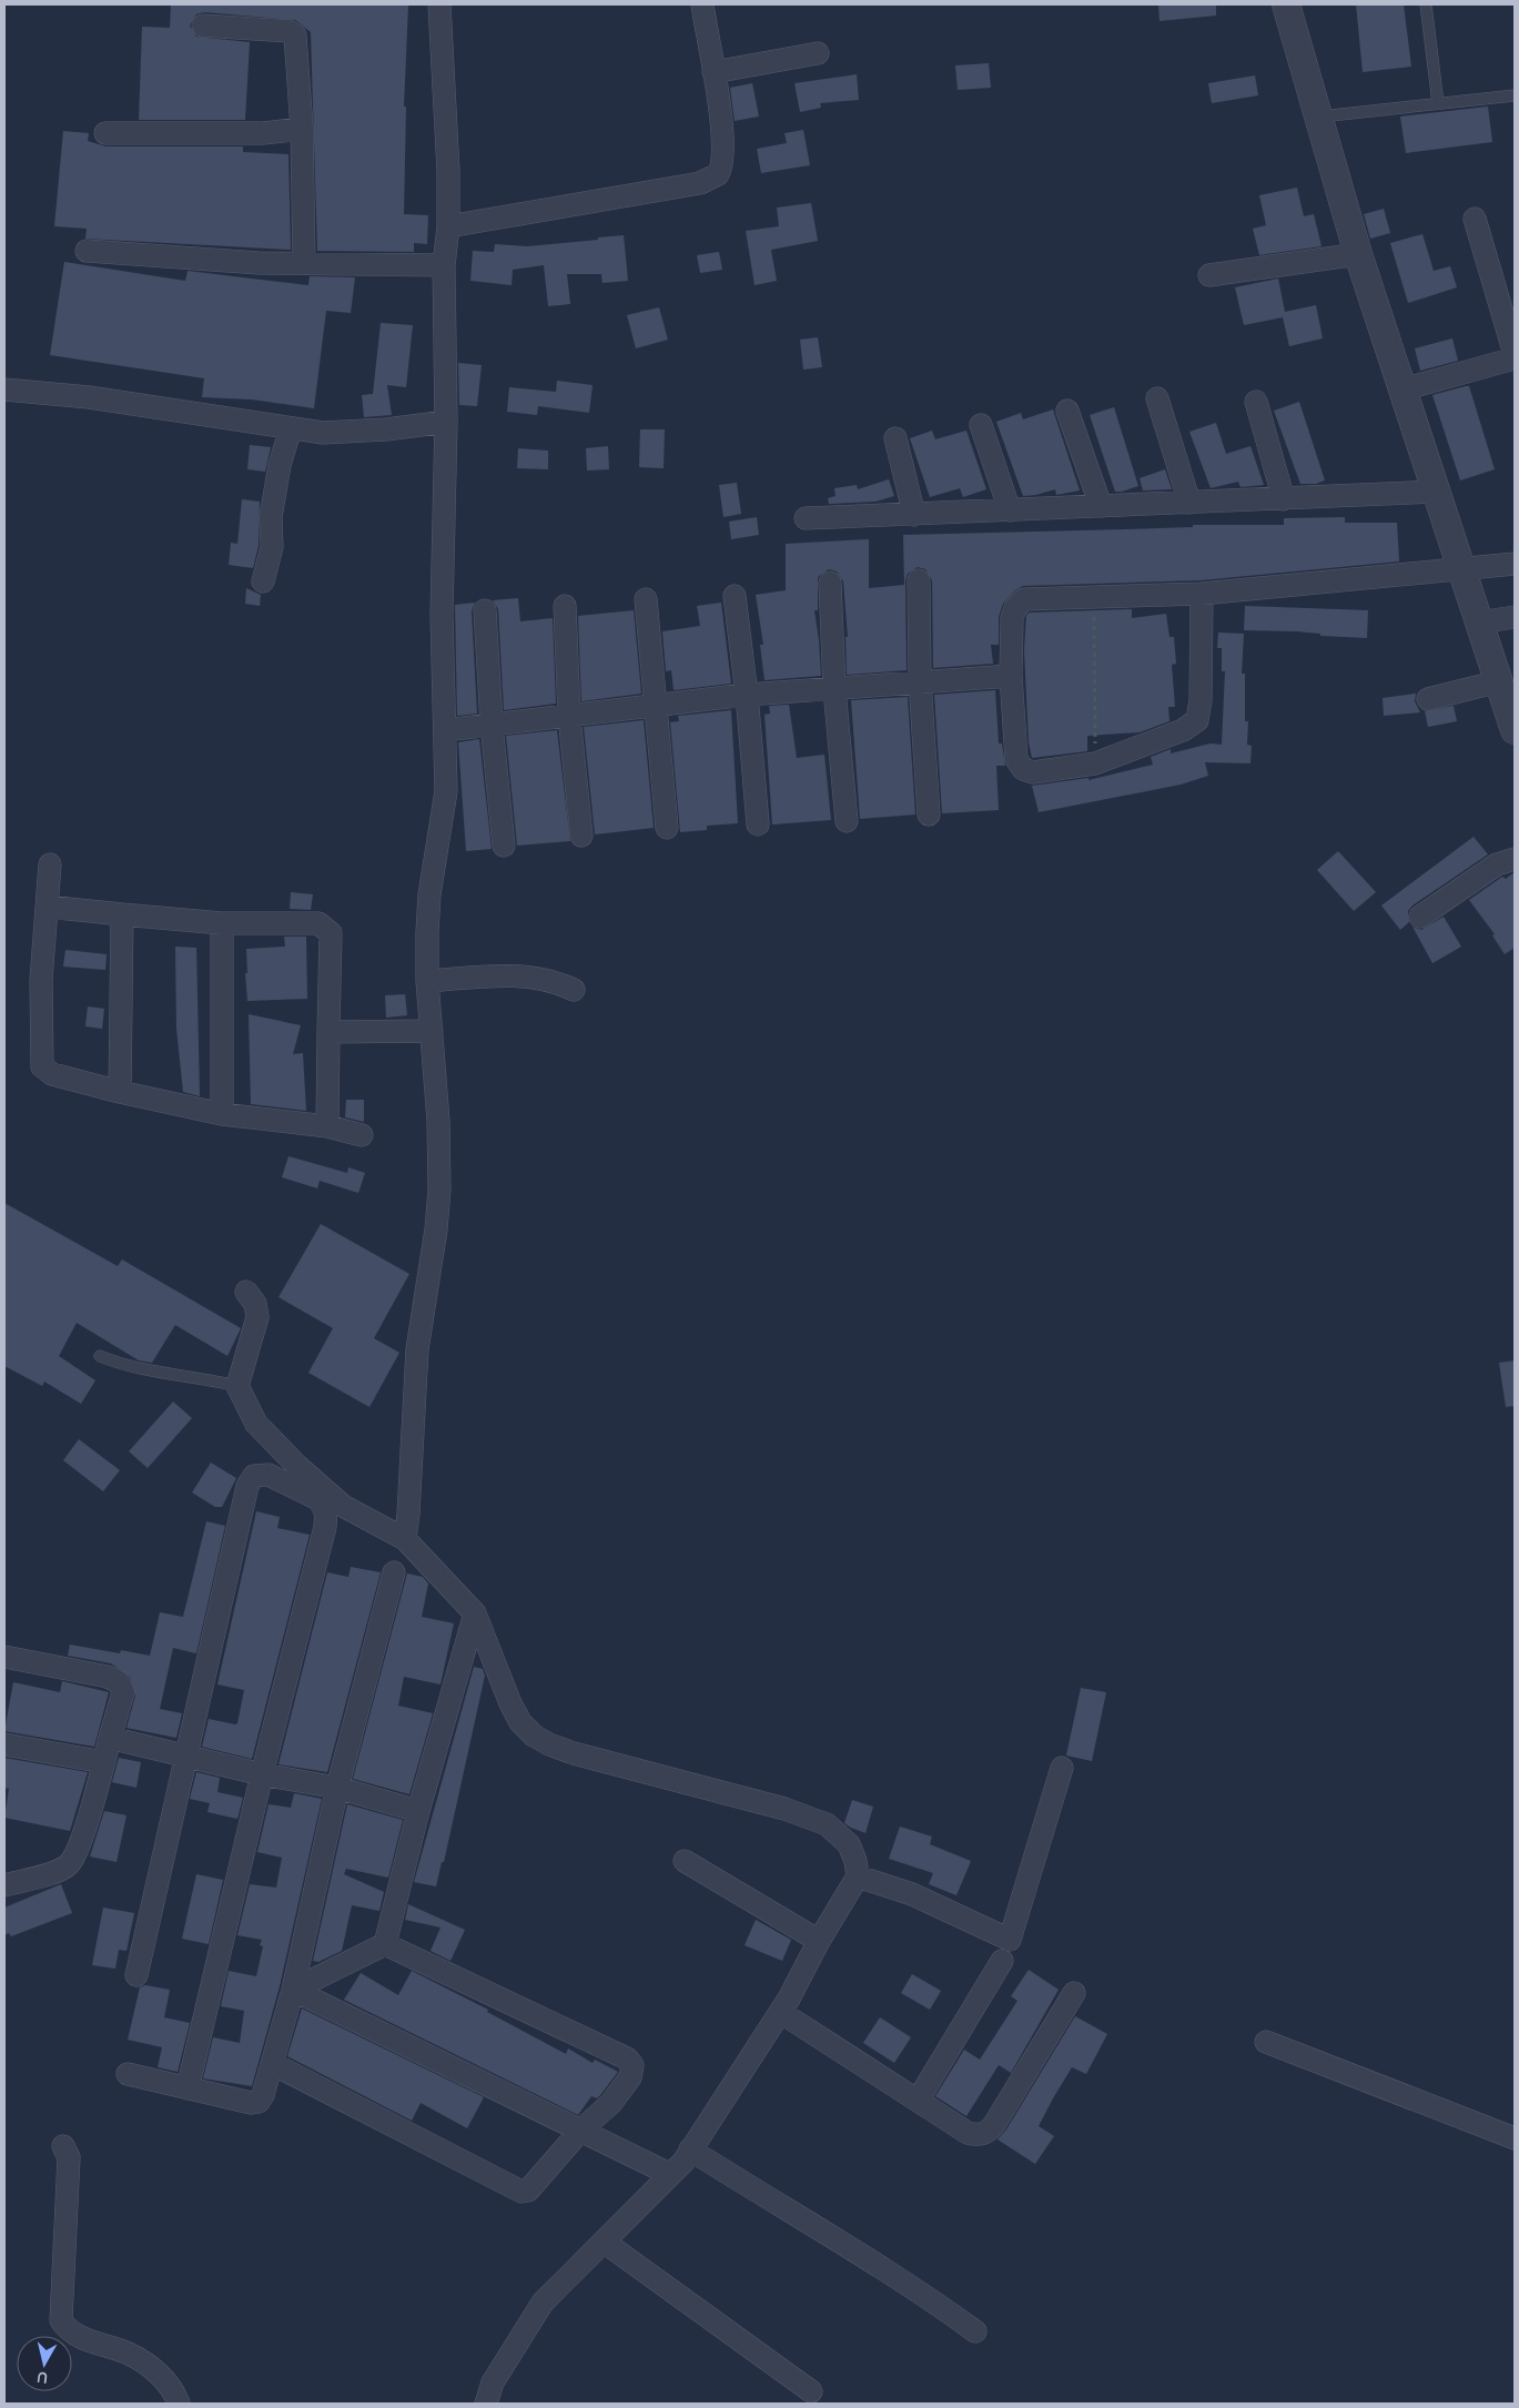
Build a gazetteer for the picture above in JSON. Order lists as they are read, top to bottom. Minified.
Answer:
{"north":"bottom"}
